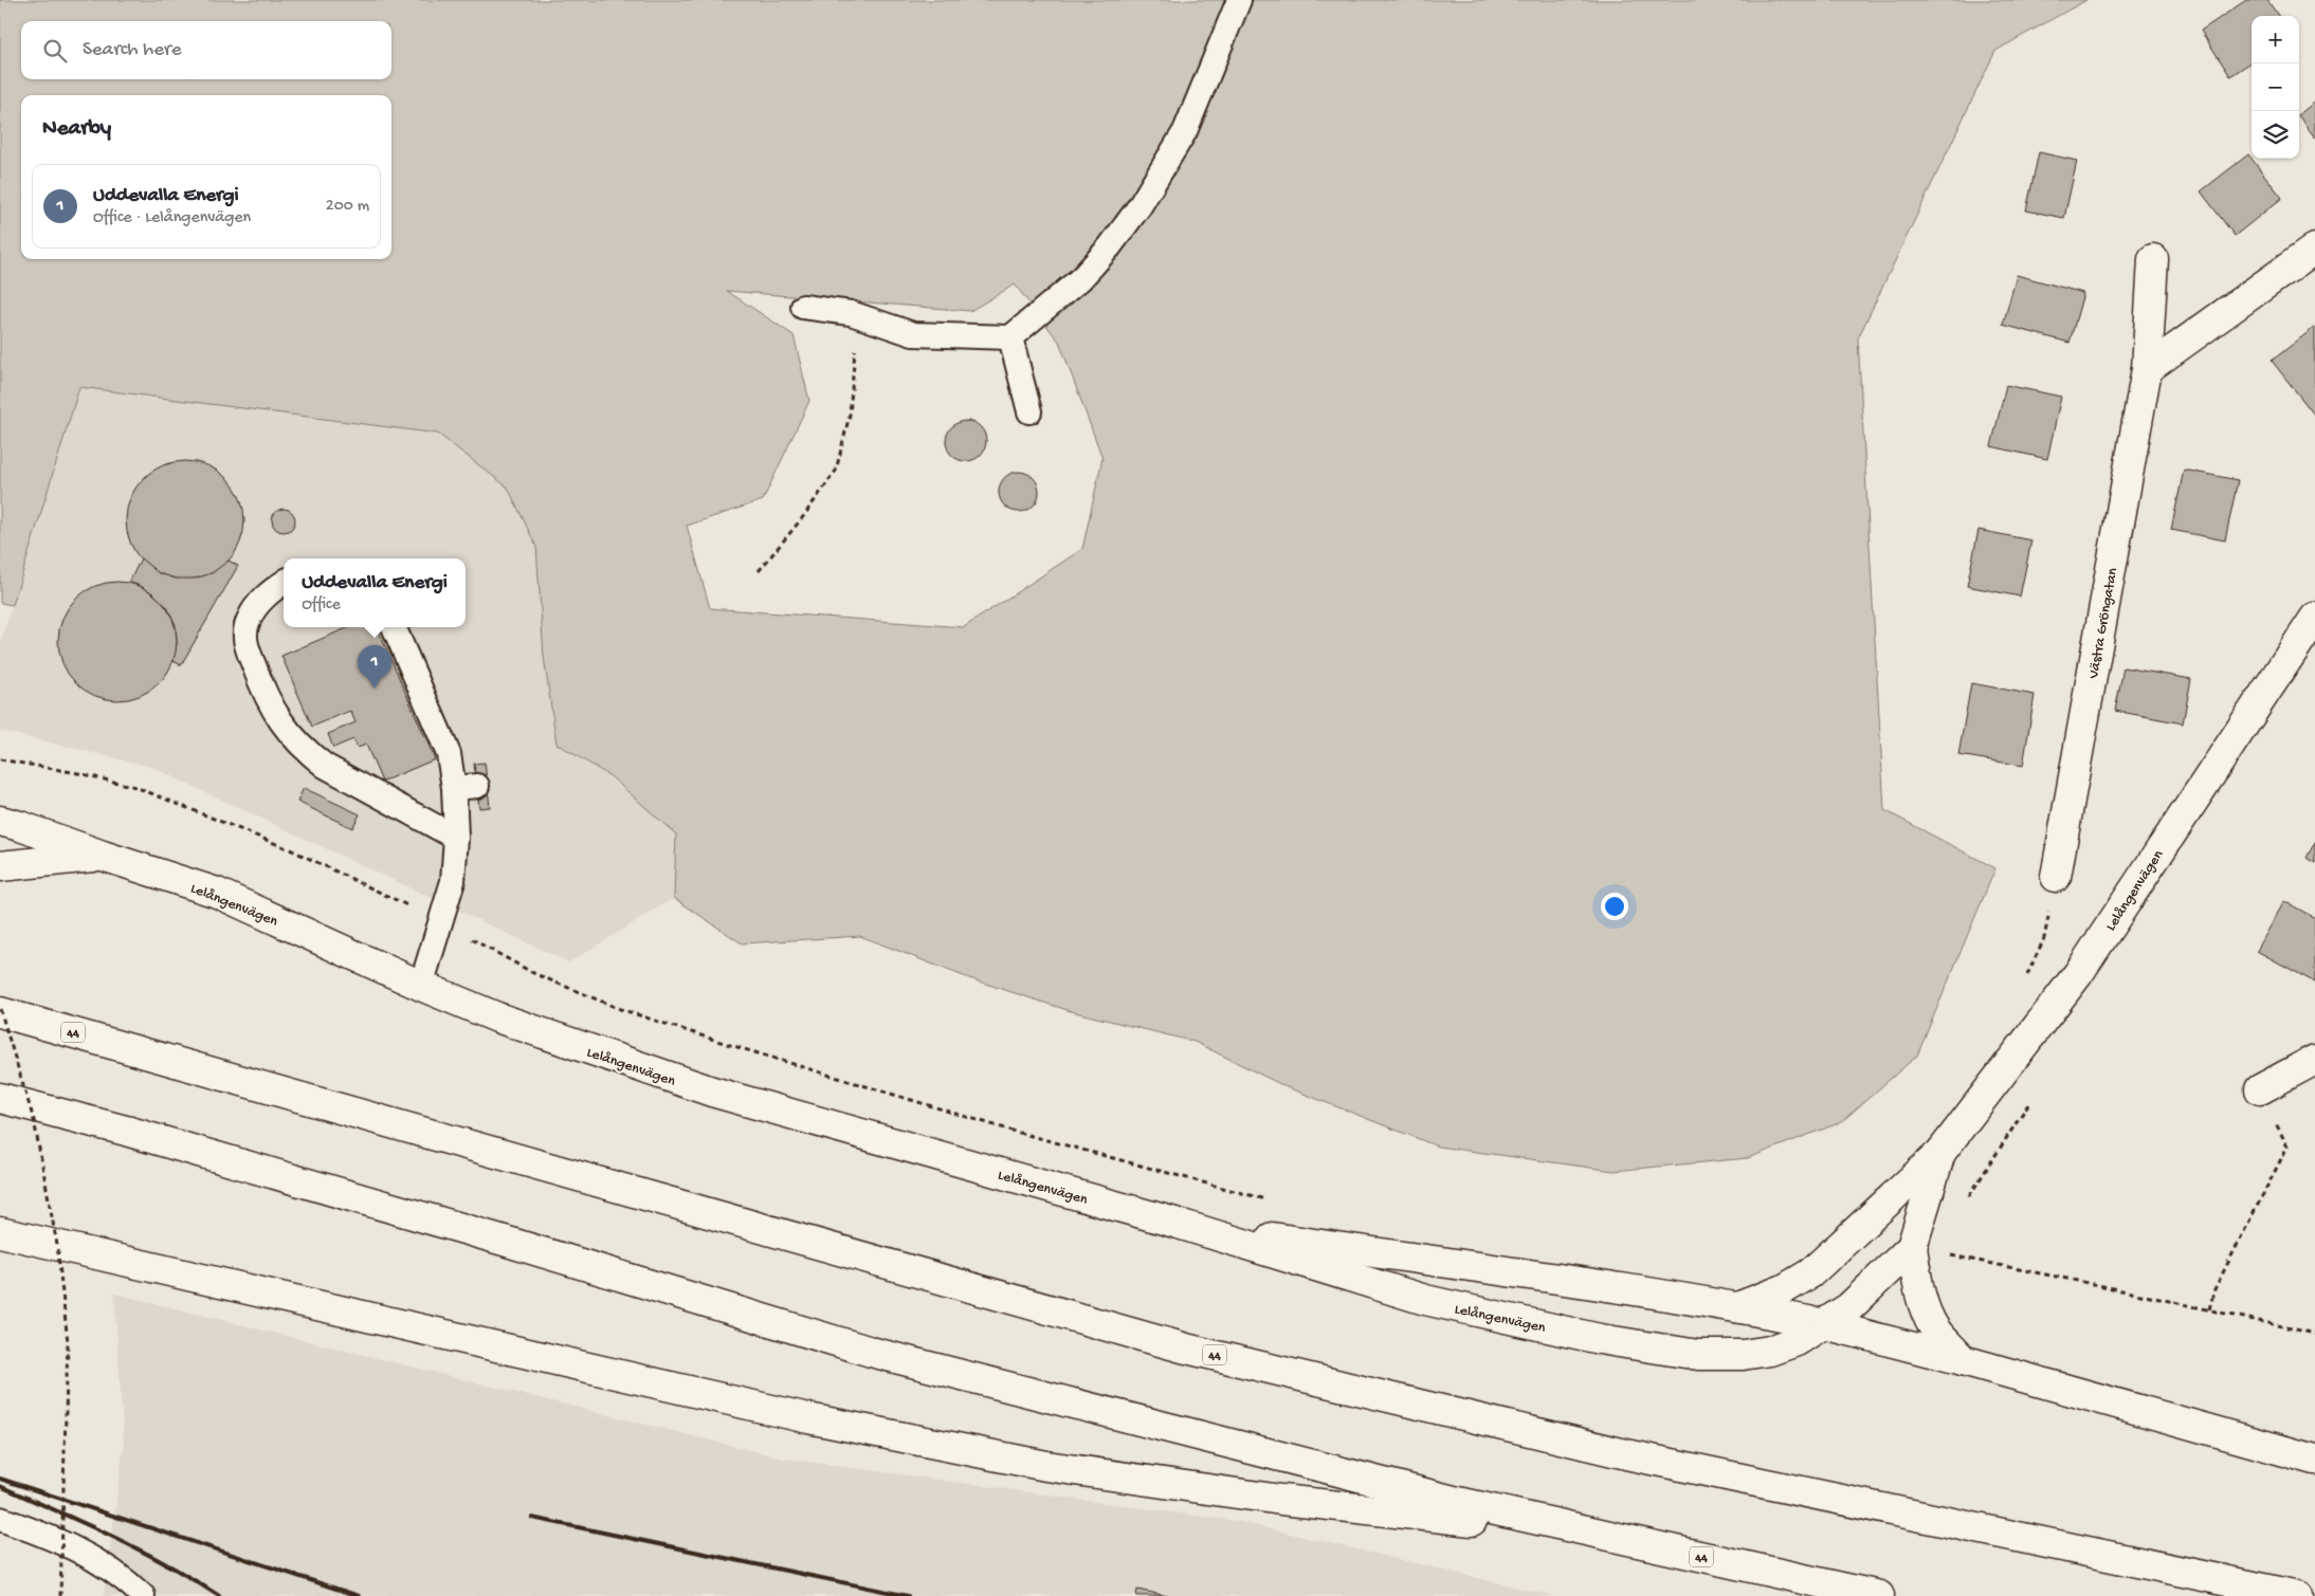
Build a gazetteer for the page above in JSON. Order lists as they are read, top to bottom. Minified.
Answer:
{"streets":{"main road":["Västra Gröngatan","Lelångenvägen","44"]},"page":{"map_buttons":["+","−"],"search":"Search here","heading":"Nearby","list":[{"mark":"1","name":"Uddevalla Energi","note":"Office · Lelångenvägen","value":"200 m"}],"popup":["Uddevalla Energi","Office"],"pins":"1"}}
